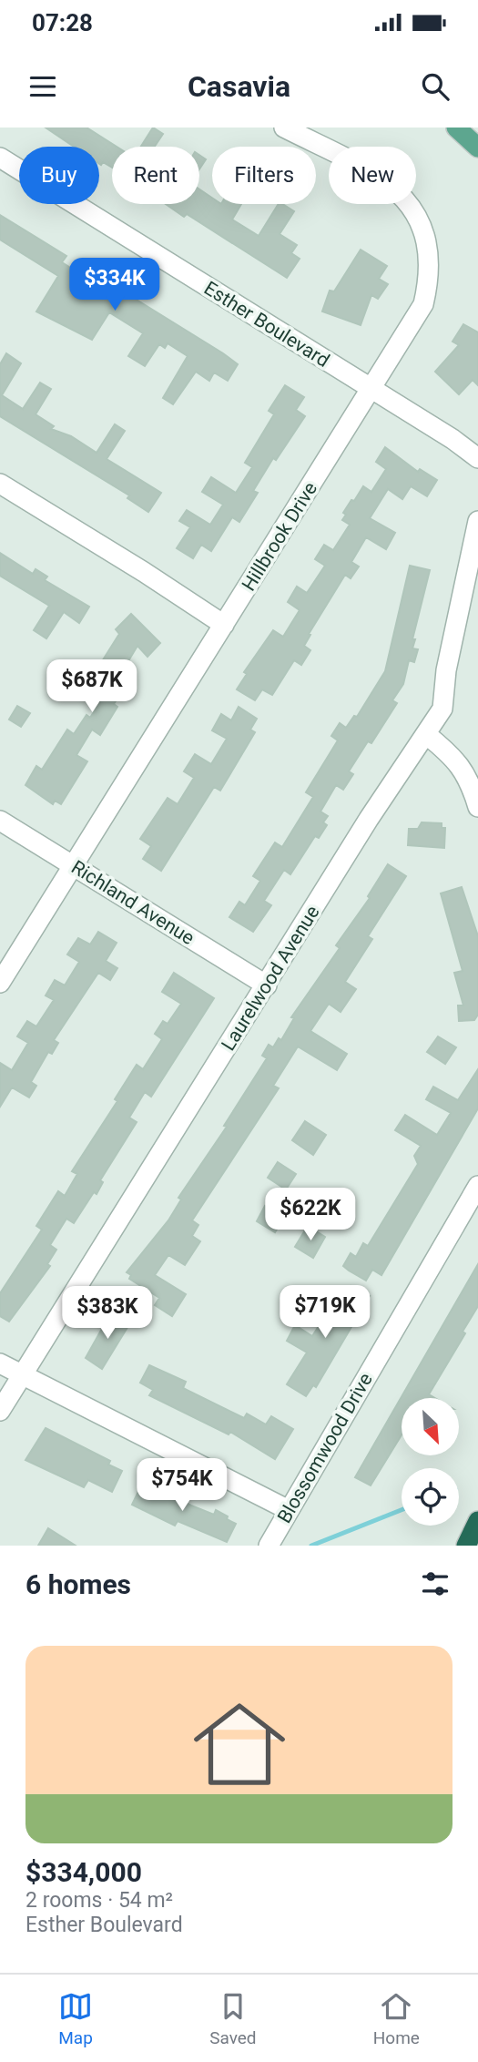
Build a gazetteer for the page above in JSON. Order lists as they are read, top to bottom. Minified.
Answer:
{"streets":{"street":["Esther Boulevard","Hillbrook Drive","Richland Avenue","Laurelwood Avenue","Blossomwood Drive"]},"crossings":[["Esther Boulevard","Hillbrook Drive"],["Hillbrook Drive","Richland Avenue"],["Richland Avenue","Laurelwood Avenue"]],"north":"bottom right","page":{"status":"07:28","header":"Casavia","chip":["Buy","Rent","Filters","New"],"price":["$334K","$687K","$622K","$719K","$383K","$754K"],"heading":"6 homes","list":[{"name":"$334,000","note":"2 rooms · 54 m² · Esther Boulevard"}],"tabs":["Map","Saved","Home"]}}
